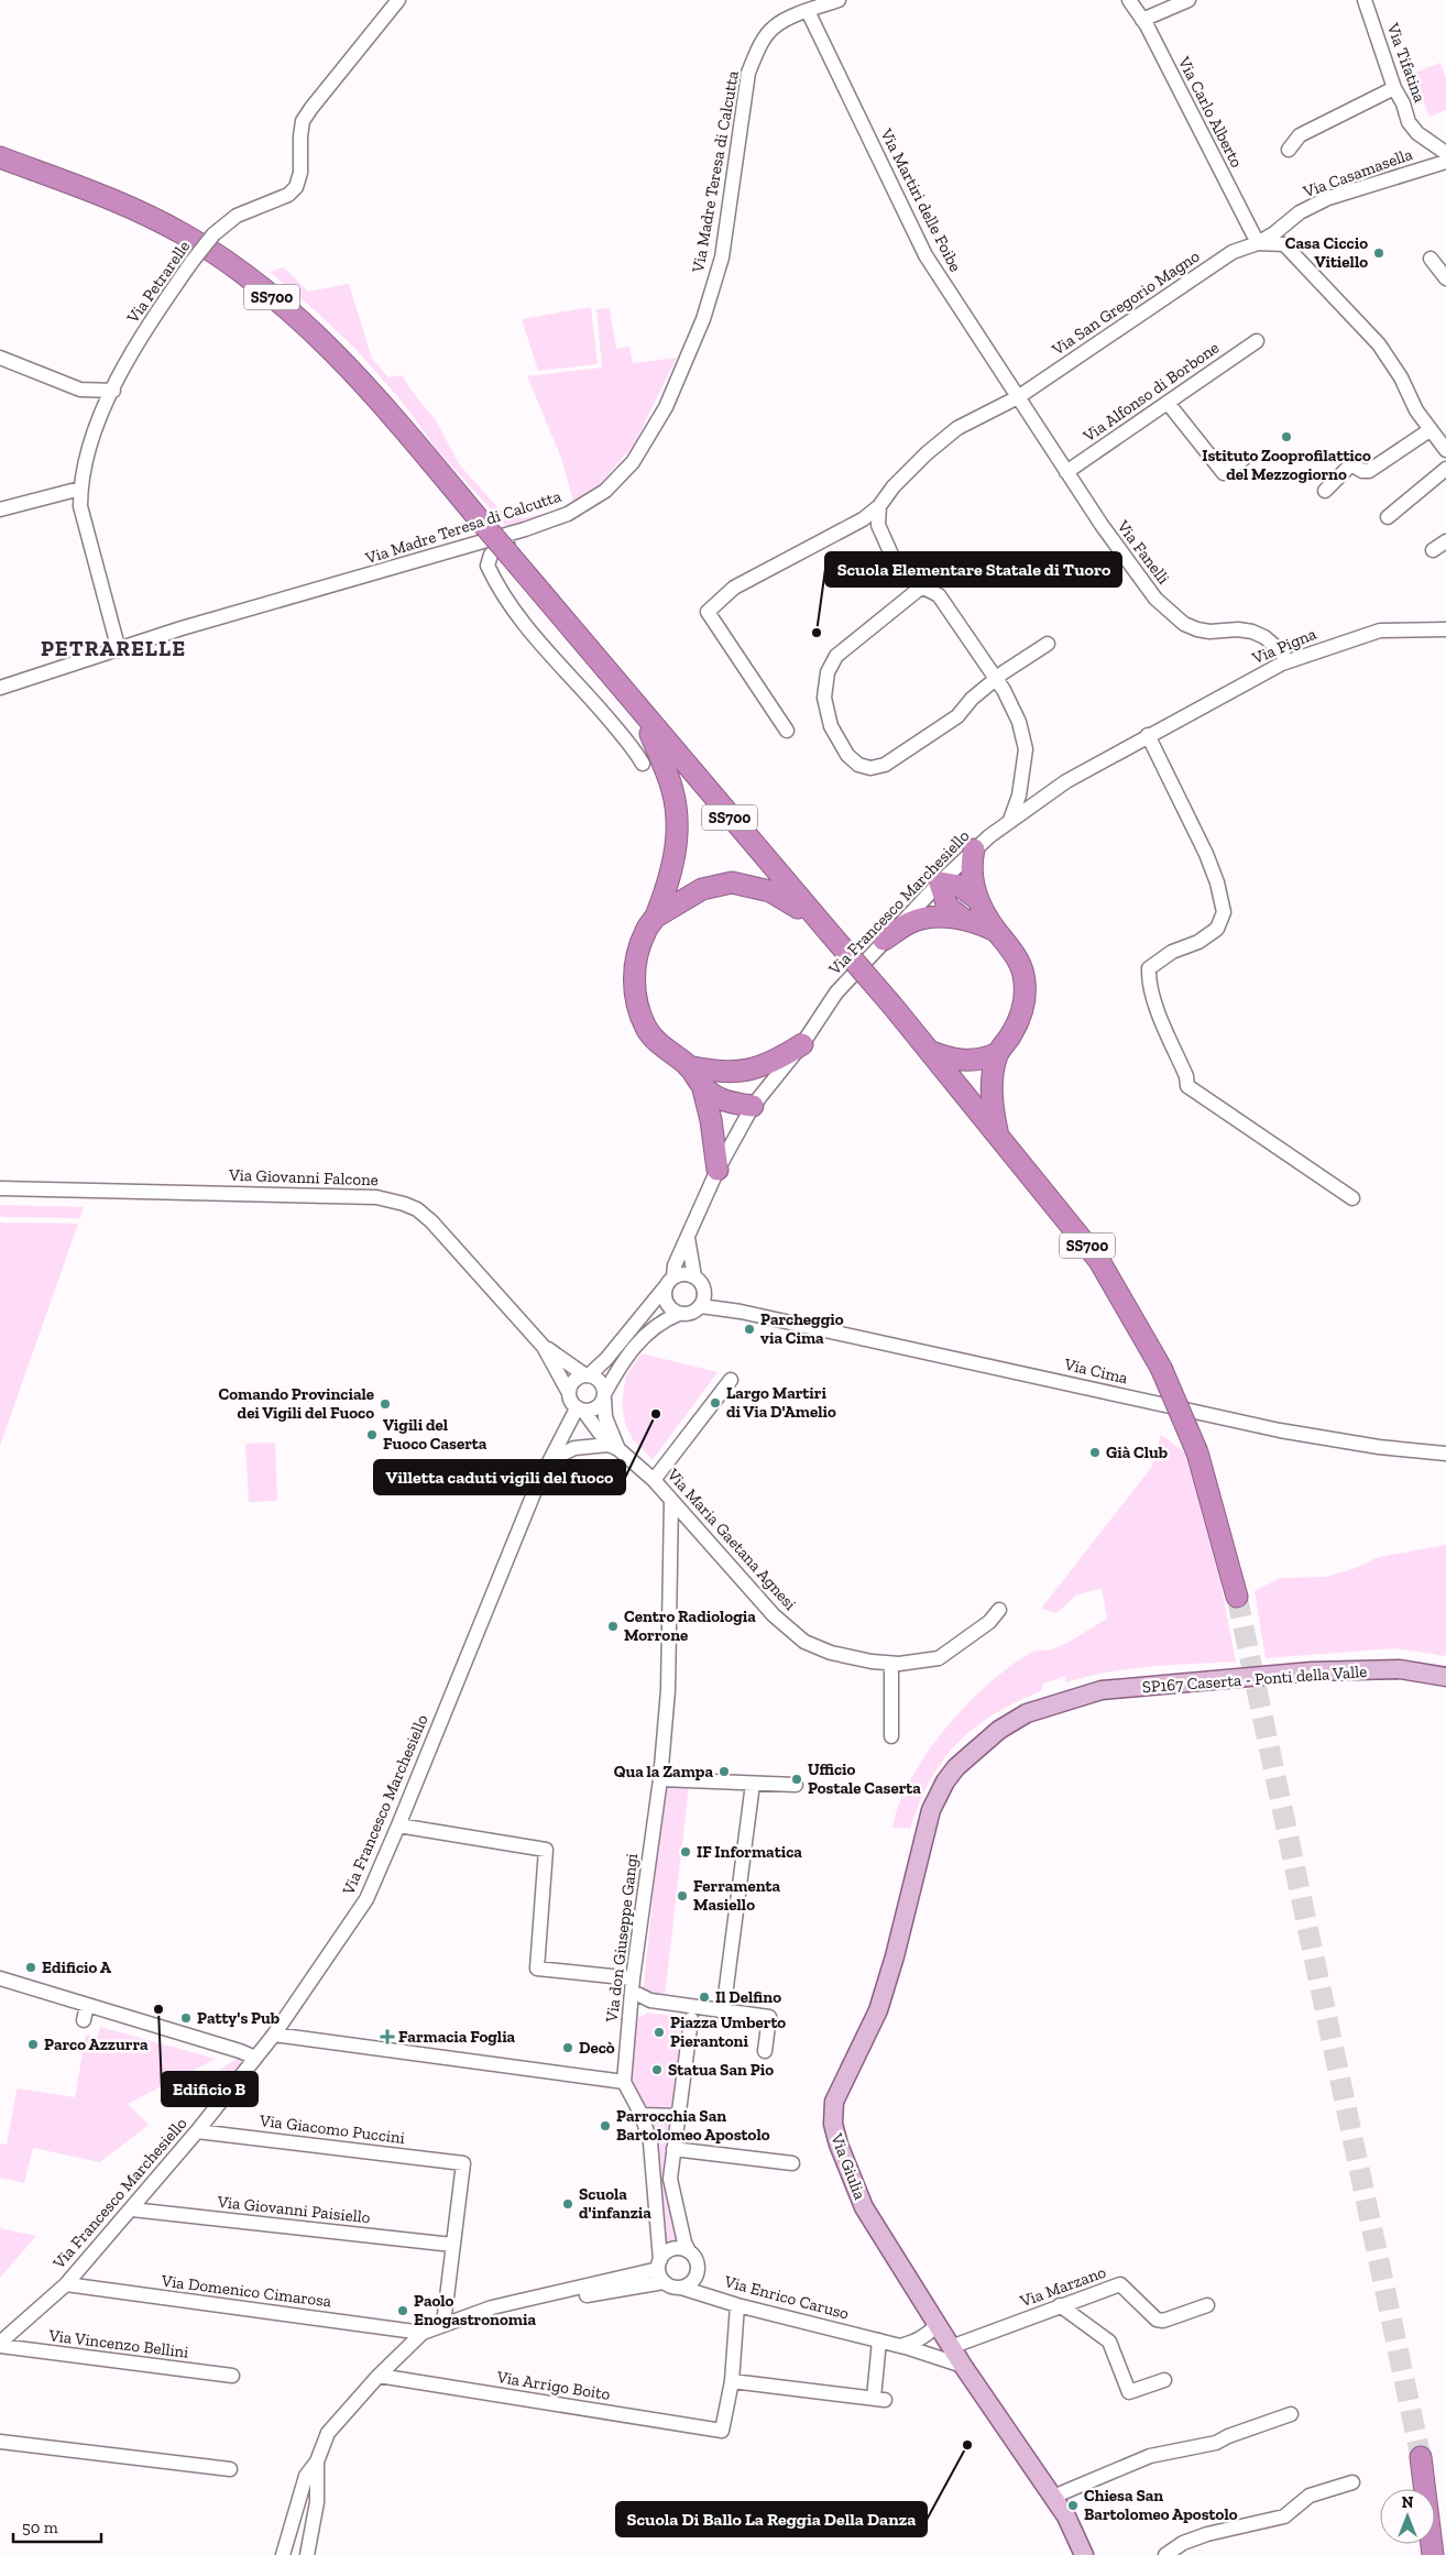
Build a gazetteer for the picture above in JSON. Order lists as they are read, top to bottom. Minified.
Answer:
{"streets":{"highway":["SS700"],"main road":["SP167 Caserta - Ponti della Valle","Via Giulia"],"street":["Via Tifatina","Via Carlo Alberto","Via Madre Teresa di Calcutta","Via Casamasella","Via Martiri delle Foibe","Via Petrarelle","Via San Gregorio Magno","Via Alfonso di Borbone","Via Fanelli","Via Pigna","Via Francesco Marchesiello","Via Giovanni Falcone","Via Cima","Via Maria Gaetana Agnesi","Via don Giuseppe Gangi","Via Giacomo Puccini","Via Giovanni Paisiello","Via Marzano","Via Domenico Cimarosa","Via Enrico Caruso","Via Vincenzo Bellini","Via Arrigo Boito"]},"crossings":[["Via Carlo Alberto","Via Casamasella"],["Via Carlo Alberto","Via San Gregorio Magno"],["Via Madre Teresa di Calcutta","Via Martiri delle Foibe"],["Via Madre Teresa di Calcutta","Via Petrarelle"],["Via Casamasella","Via San Gregorio Magno"],["Via Martiri delle Foibe","Via San Gregorio Magno"],["Via Martiri delle Foibe","Via Fanelli"],["SS700","Via Francesco Marchesiello"],["Via San Gregorio Magno","Via Fanelli"],["Via Alfonso di Borbone","Via Fanelli"],["Via Fanelli","Via Pigna"],["Via Pigna","Via Francesco Marchesiello"],["Via Francesco Marchesiello","Via Giovanni Falcone"],["Via Francesco Marchesiello","Via Cima"],["Via Francesco Marchesiello","Via Maria Gaetana Agnesi"],["Via Francesco Marchesiello","Via Giacomo Puccini"],["Via Francesco Marchesiello","Via Giovanni Paisiello"],["Via Francesco Marchesiello","Via Domenico Cimarosa"],["Via Francesco Marchesiello","Via Vincenzo Bellini"],["Via Giovanni Falcone","Via Maria Gaetana Agnesi"],["Via Maria Gaetana Agnesi","Via don Giuseppe Gangi"],["SP167 Caserta - Ponti della Valle","Via Giulia"],["Via Giacomo Puccini","Via Giovanni Paisiello"],["Via Giulia","Via Marzano"],["Via Giulia","Via Enrico Caruso"]],"districts":["PETRARELLE"],"places":{"other":["Casa Ciccio Vitiello","Istituto Zooprofilattico del Mezzogiorno","Scuola Elementare Statale di Tuoro","Parcheggio via Cima","Largo Martiri di Via D'Amelio","Comando Provinciale dei Vigili del Fuoco","Villetta caduti vigili del fuoco","Vigili del Fuoco Caserta","Già Club","Centro Radiologia Morrone","Qua la Zampa","Ufficio Postale Caserta","IF Informatica","Ferramenta Masiello","Edificio A","Il Delfino","Edificio B","Patty's Pub","Piazza Umberto Pierantoni","Parco Azzurra","Decò","Statua San Pio","Parrocchia San Bartolomeo Apostolo","Scuola d'infanzia","Paolo Enogastronomia","Scuola Di Ballo La Reggia Della Danza","Chiesa San Bartolomeo Apostolo"],"health":["Farmacia Foglia"]},"scale_bar":"50 m","north":"top"}
